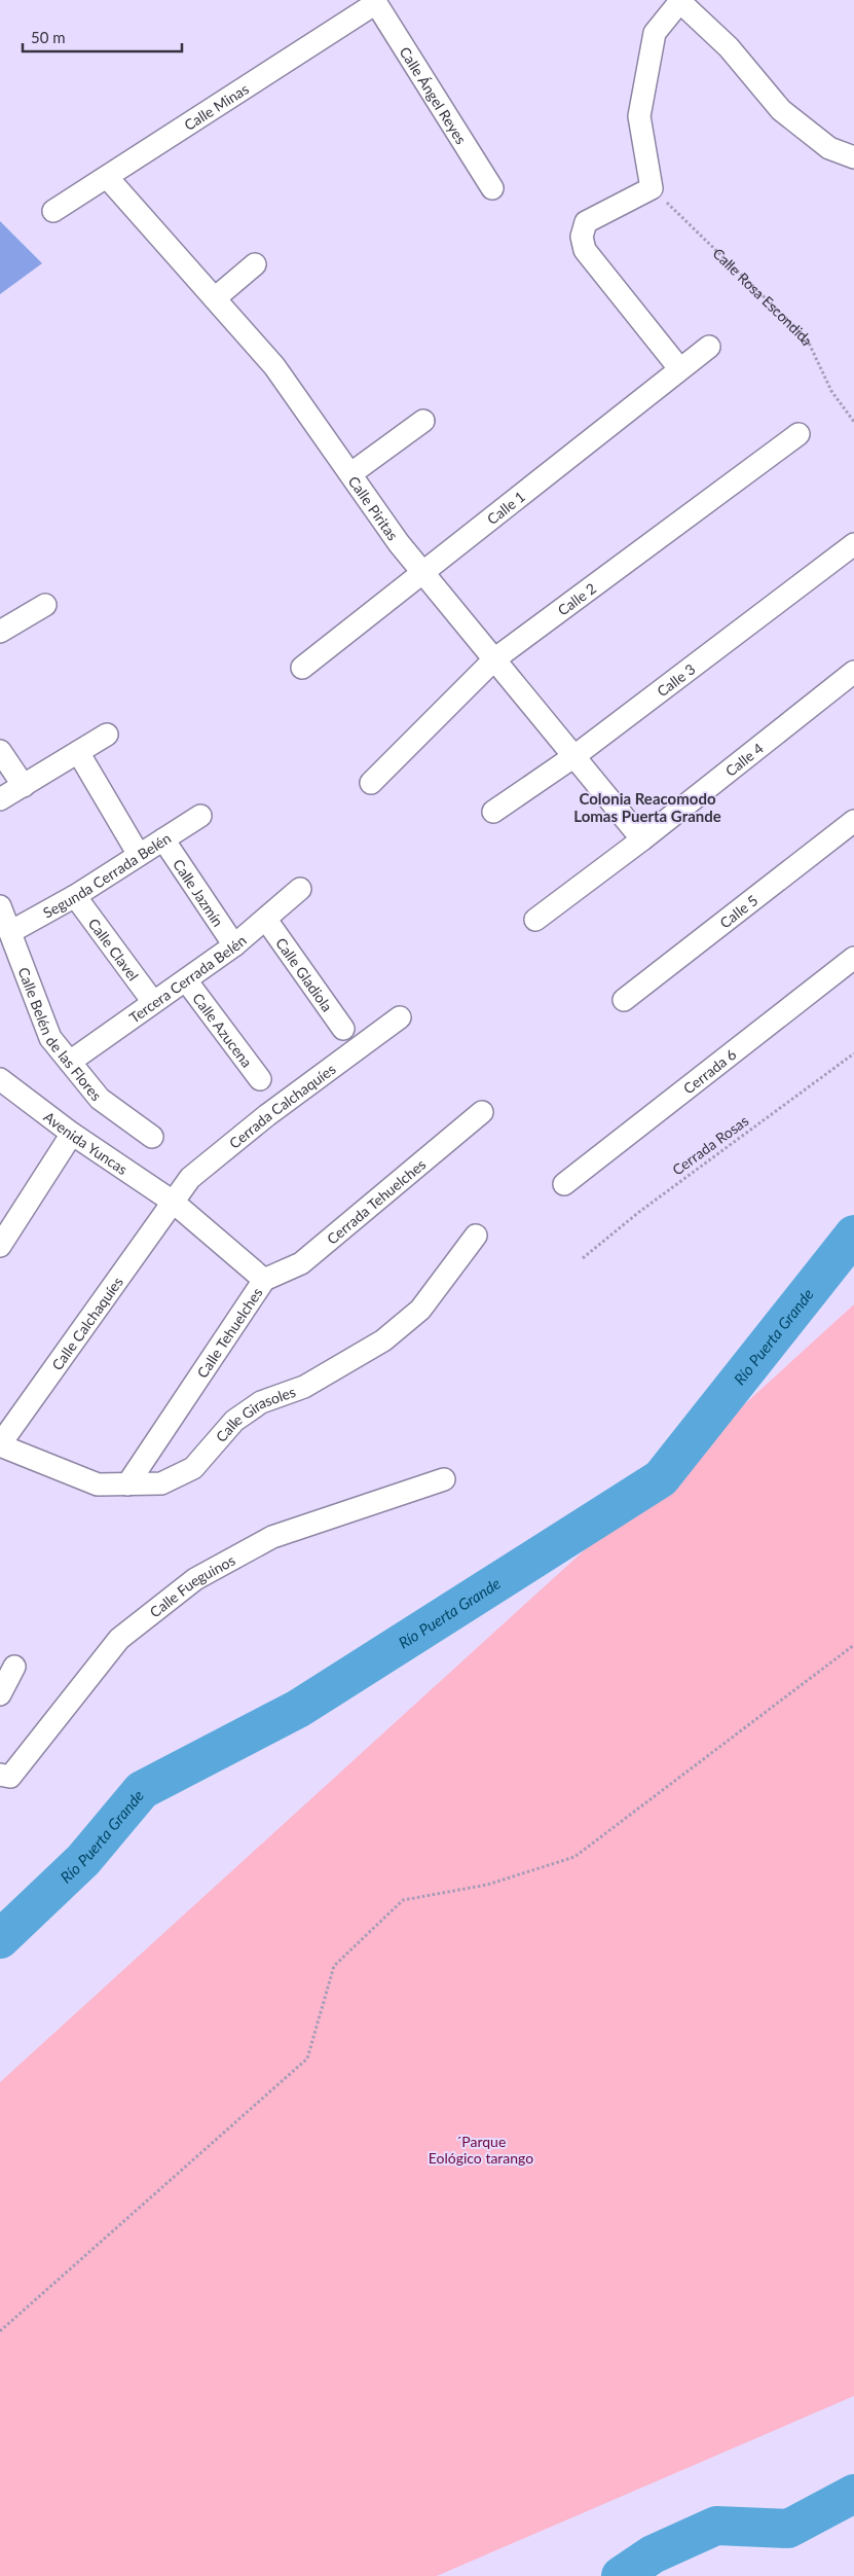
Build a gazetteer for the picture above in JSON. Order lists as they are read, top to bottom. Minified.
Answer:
{"streets":{"street":["Calle Ángel Reyes","Calle Minas","Calle 1","Calle Piritas","Calle 2","Calle 3","Calle 4","Segunda Cerrada Belén","Calle Jazmín","Calle 5","Calle Clavel","Calle Gladiola","Tercera Cerrada Belén","Calle Azucena","Calle Belén de las Flores","Cerrada 6","Cerrada Calchaquíes","Avenida Yuncas","Cerrada Tehuelches","Calle Calchaquíes","Calle Tehuelches","Calle Girasoles","Calle Fueguinos"],"path":["Calle Rosa Escondida","Cerrada Rosas"]},"crossings":[["Calle Ángel Reyes","Calle Minas"],["Calle Minas","Calle Piritas"],["Calle 1","Calle Piritas"],["Calle Piritas","Calle 2"],["Calle Piritas","Calle 3"],["Calle Piritas","Calle 4"],["Segunda Cerrada Belén","Calle Jazmín"],["Segunda Cerrada Belén","Calle Clavel"],["Segunda Cerrada Belén","Calle Belén de las Flores"],["Calle Jazmín","Tercera Cerrada Belén"],["Calle Clavel","Tercera Cerrada Belén"],["Calle Gladiola","Tercera Cerrada Belén"],["Tercera Cerrada Belén","Calle Azucena"],["Tercera Cerrada Belén","Calle Belén de las Flores"],["Cerrada Calchaquíes","Avenida Yuncas"],["Cerrada Calchaquíes","Calle Calchaquíes"],["Cerrada Calchaquíes","Calle Tehuelches"],["Avenida Yuncas","Calle Calchaquíes"],["Avenida Yuncas","Calle Tehuelches"],["Cerrada Tehuelches","Calle Tehuelches"],["Calle Calchaquíes","Calle Tehuelches"],["Calle Calchaquíes","Calle Girasoles"],["Calle Tehuelches","Calle Girasoles"]],"districts":["Colonia Reacomodo Lomas Puerta Grande"],"water":["Río Puerta Grande"],"parks":["´Parque Eológico tarango"],"scale_bar":"50 m"}
